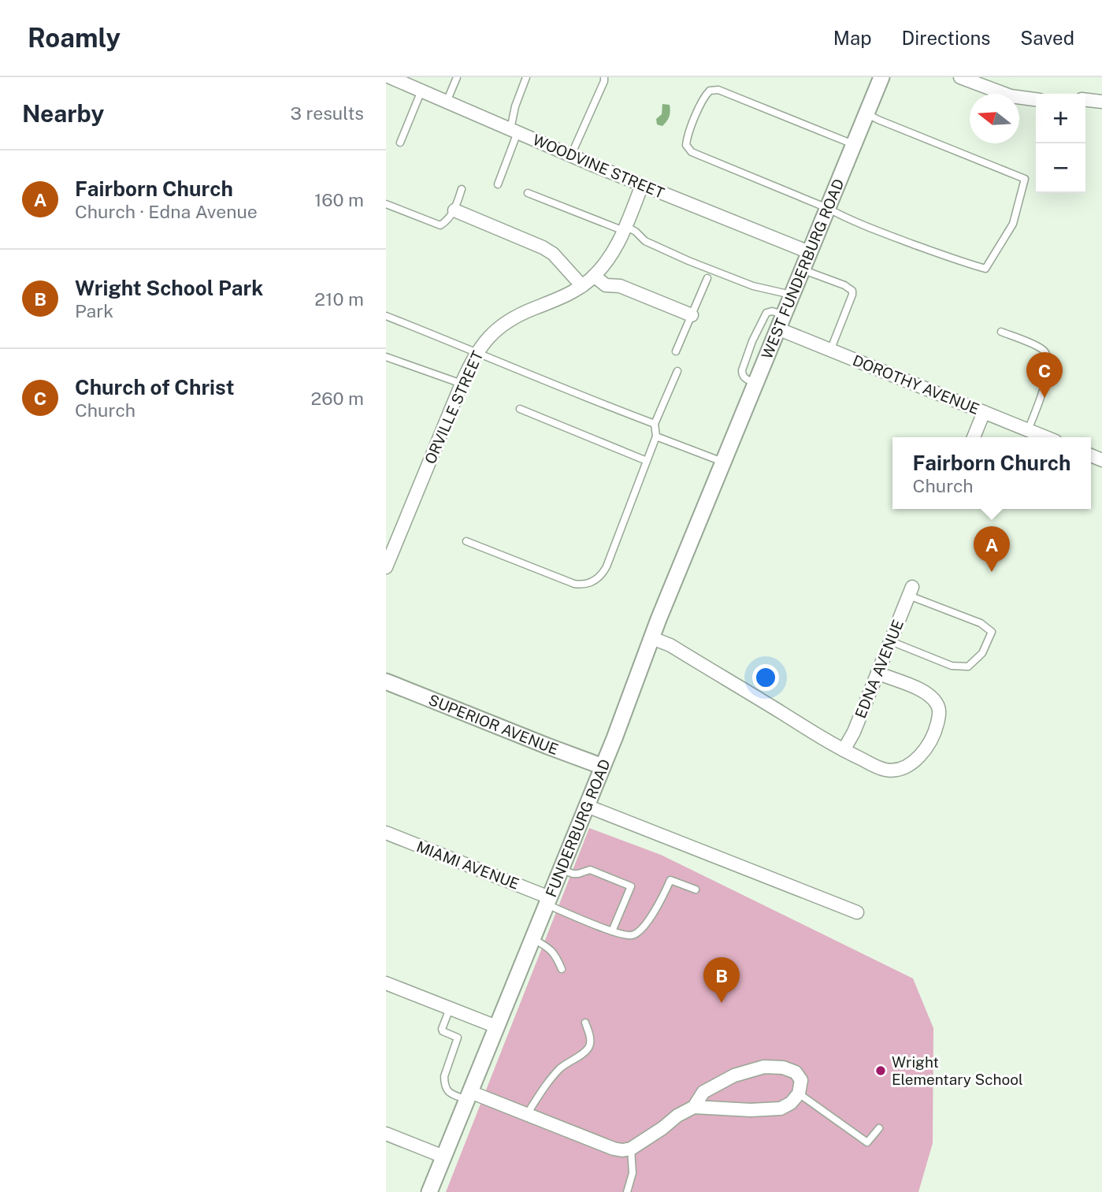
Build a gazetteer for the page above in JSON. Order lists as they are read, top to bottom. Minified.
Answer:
{"streets":{"street":["WOODVINE STREET","WEST FUNDERBURG ROAD","DOROTHY AVENUE","ORVILLE STREET","EDNA AVENUE","SUPERIOR AVENUE","FUNDERBURG ROAD","MIAMI AVENUE"]},"crossings":[["WOODVINE STREET","WEST FUNDERBURG ROAD"],["WOODVINE STREET","ORVILLE STREET"],["WEST FUNDERBURG ROAD","DOROTHY AVENUE"],["WEST FUNDERBURG ROAD","FUNDERBURG ROAD"],["SUPERIOR AVENUE","FUNDERBURG ROAD"],["FUNDERBURG ROAD","MIAMI AVENUE"]],"places":["Wright Elementary School"],"north":"left","page":{"header":"Roamly","nav":["Map","Directions","Saved"],"heading":["Nearby","3 results"],"map_buttons":["+","−"],"list":[{"mark":"A","name":"Fairborn Church","note":"Church · Edna Avenue","value":"160 m"},{"mark":"B","name":"Wright School Park","note":"Park","value":"210 m"},{"mark":"C","name":"Church of Christ","note":"Church","value":"260 m"}],"pins":["C","A","B"],"popup":["Fairborn Church","Church"]}}
